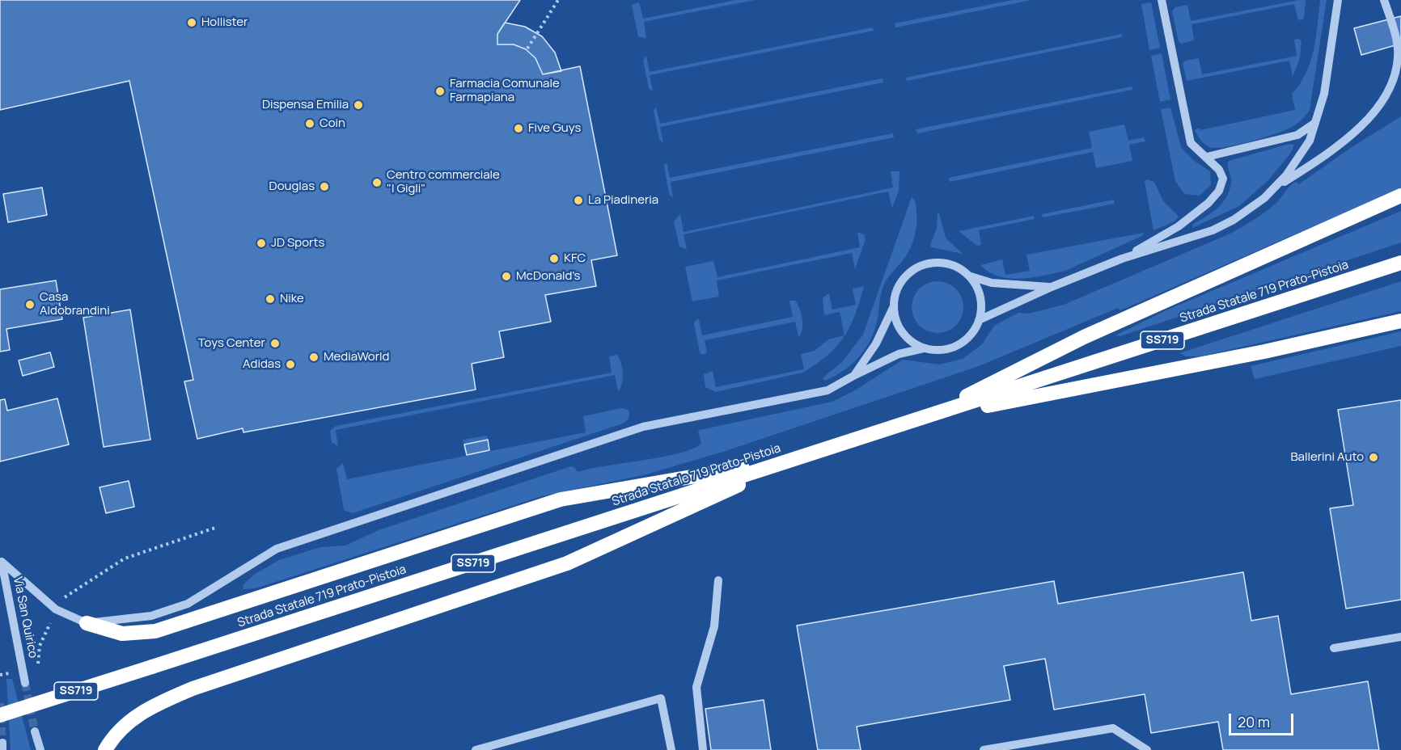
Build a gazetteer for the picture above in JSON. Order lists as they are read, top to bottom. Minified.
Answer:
{"streets":{"highway":["Strada Statale 719 Prato-Pistoia","SS719"],"street":["Via San Quirico"]},"places":["Hollister","Farmacia Comunale Farmapiana","Dispensa Emilia","Coin","Five Guys","Centro commerciale \"I Gigli\"","Douglas","La Piadineria","JD Sports","KFC","McDonald's","Nike","Casa Aldobrandini","Toys Center","MediaWorld","Adidas","Ballerini Auto"],"scale_bar":"20 m"}
